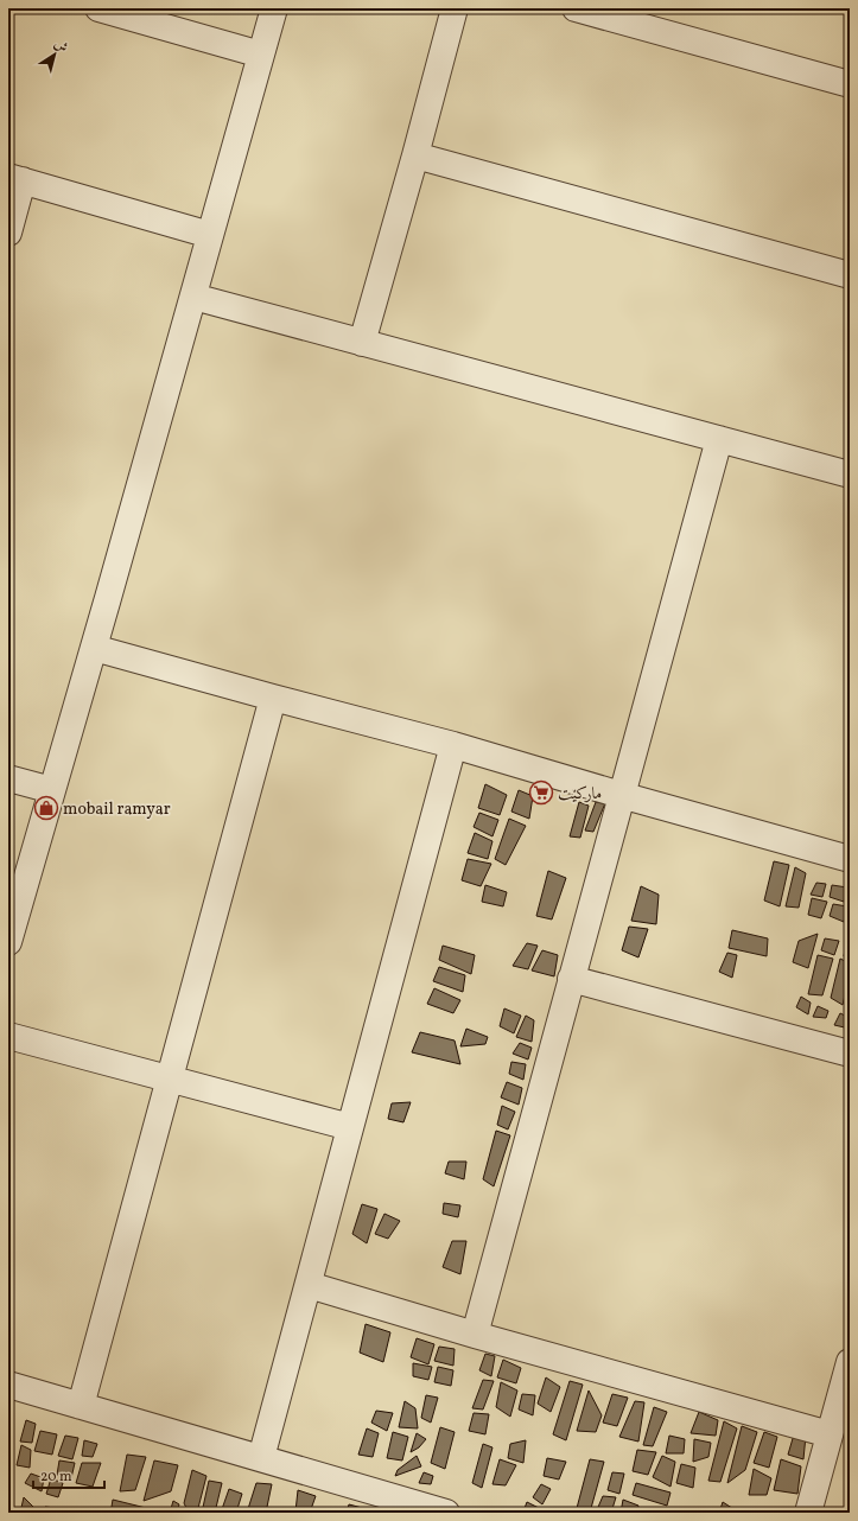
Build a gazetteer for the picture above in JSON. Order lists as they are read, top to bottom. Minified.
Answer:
{"places":{"supermarket":["مارکێت"],"shop":["mobail ramyar"]},"scale_bar":"20 m","north":"top right"}
